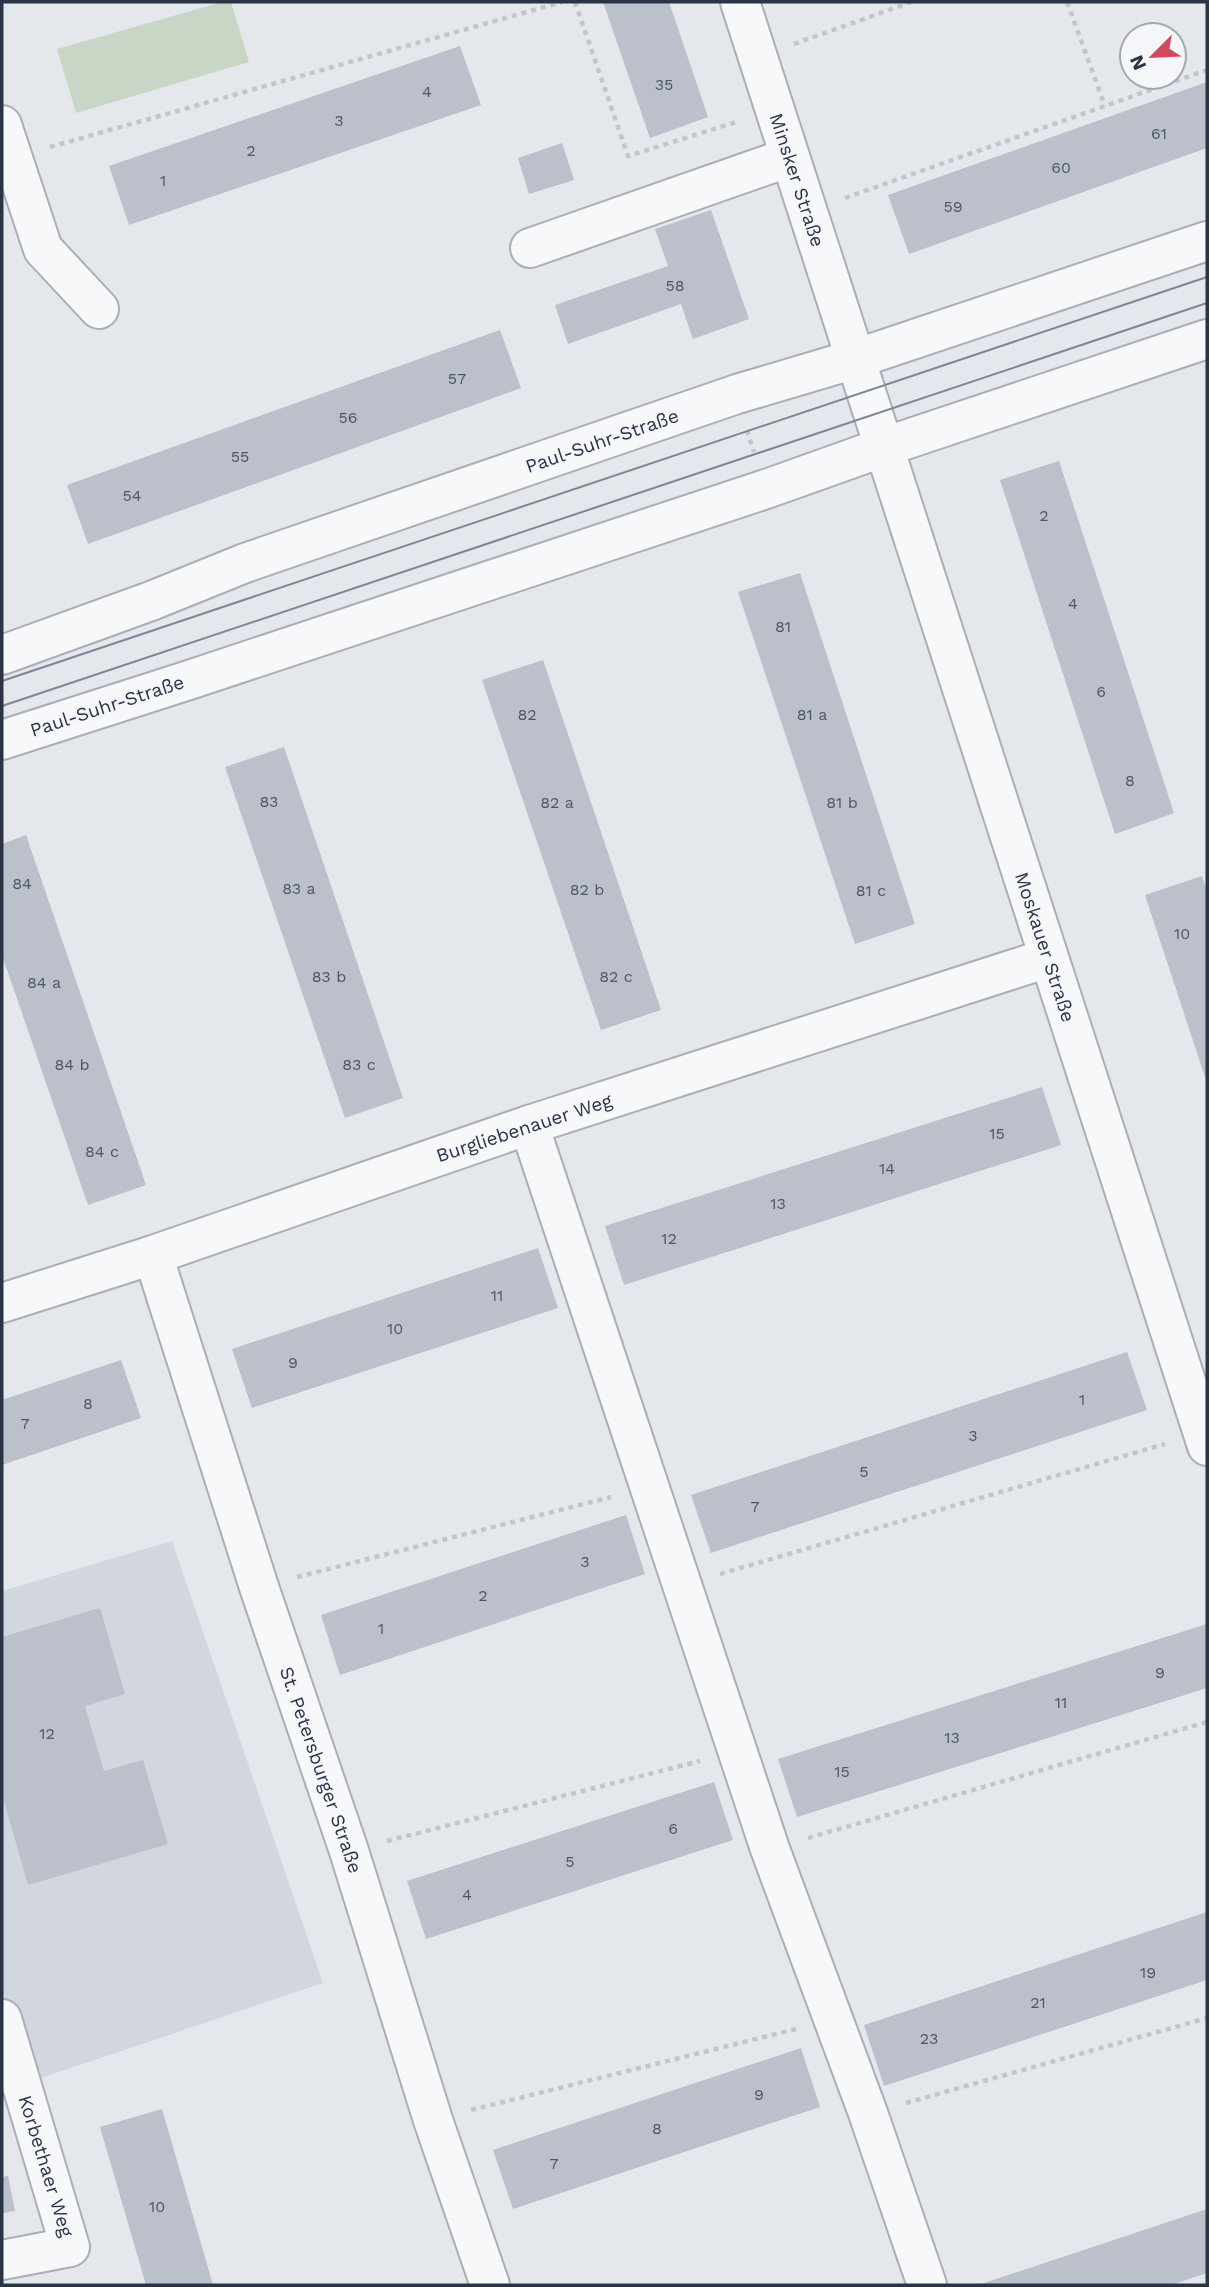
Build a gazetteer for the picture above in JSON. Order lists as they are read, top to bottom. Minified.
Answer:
{"streets":{"street":["Minsker Straße","Paul-Suhr-Straße","Moskauer Straße","Burgliebenauer Weg","St. Petersburger Straße","Korbethaer Weg"]},"crossings":[["Minsker Straße","Paul-Suhr-Straße"],["Minsker Straße","Moskauer Straße"],["Paul-Suhr-Straße","Moskauer Straße"],["Moskauer Straße","Burgliebenauer Weg"],["Burgliebenauer Weg","St. Petersburger Straße"]],"house_numbers":["35","4","3","61","2","60","1","59","58","57","56","55","54","2","4","81","6","82","81 a","8","83","82 a","81 b","84","83 a","82 b","81 c","10","83 b","82 c","84 a","84 b","83 c","15","84 c","14","13","12","11","10","9","1","8","7","3","5","7","3","2","1","9","11","12","13","15","6","5","4","19","21","23","9","8","7","10"],"north":"bottom left"}
